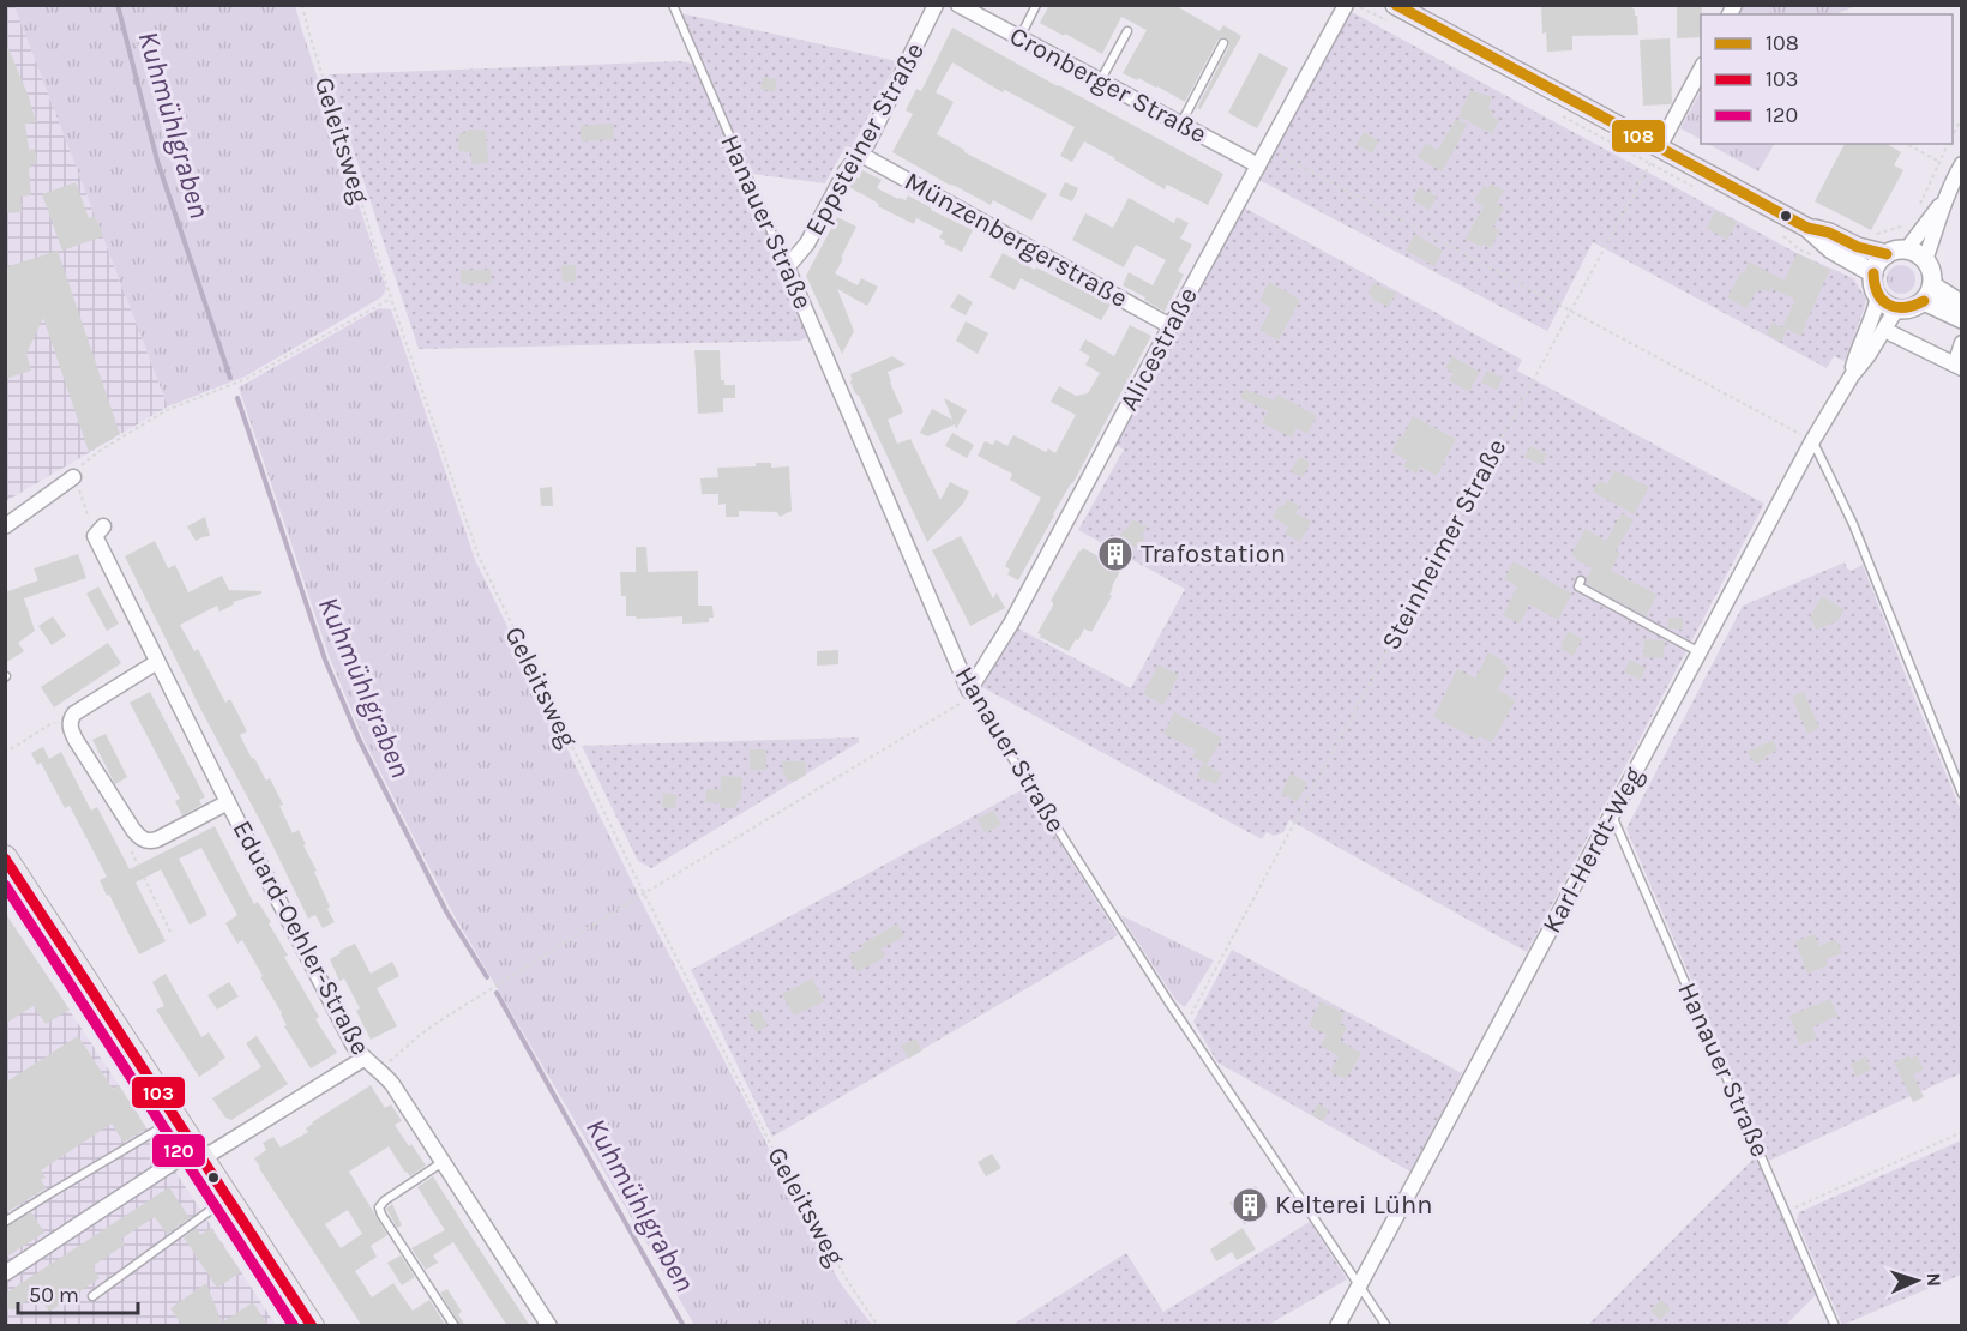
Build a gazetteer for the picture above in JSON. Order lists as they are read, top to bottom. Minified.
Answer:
{"streets":{"street":["Cronberger Straße","Eppsteiner Straße","Hanauer Straße","Münzenbergerstraße","Alicestraße","Karl-Herdt-Weg","Eduard-Oehler-Straße"],"path":["Geleitsweg","Steinheimer Straße"]},"crossings":[["Cronberger Straße","Alicestraße"],["Eppsteiner Straße","Hanauer Straße"],["Eppsteiner Straße","Münzenbergerstraße"],["Hanauer Straße","Alicestraße"],["Hanauer Straße","Steinheimer Straße"],["Hanauer Straße","Karl-Herdt-Weg"],["Münzenbergerstraße","Alicestraße"]],"water":["Kuhmühlgraben"],"places":{"building":["Trafostation","Kelterei Lühn"]},"lines":["transit line 108","transit line 103","transit line 120"],"legend":["108","103","120"],"scale_bar":"50 m","north":"right"}
